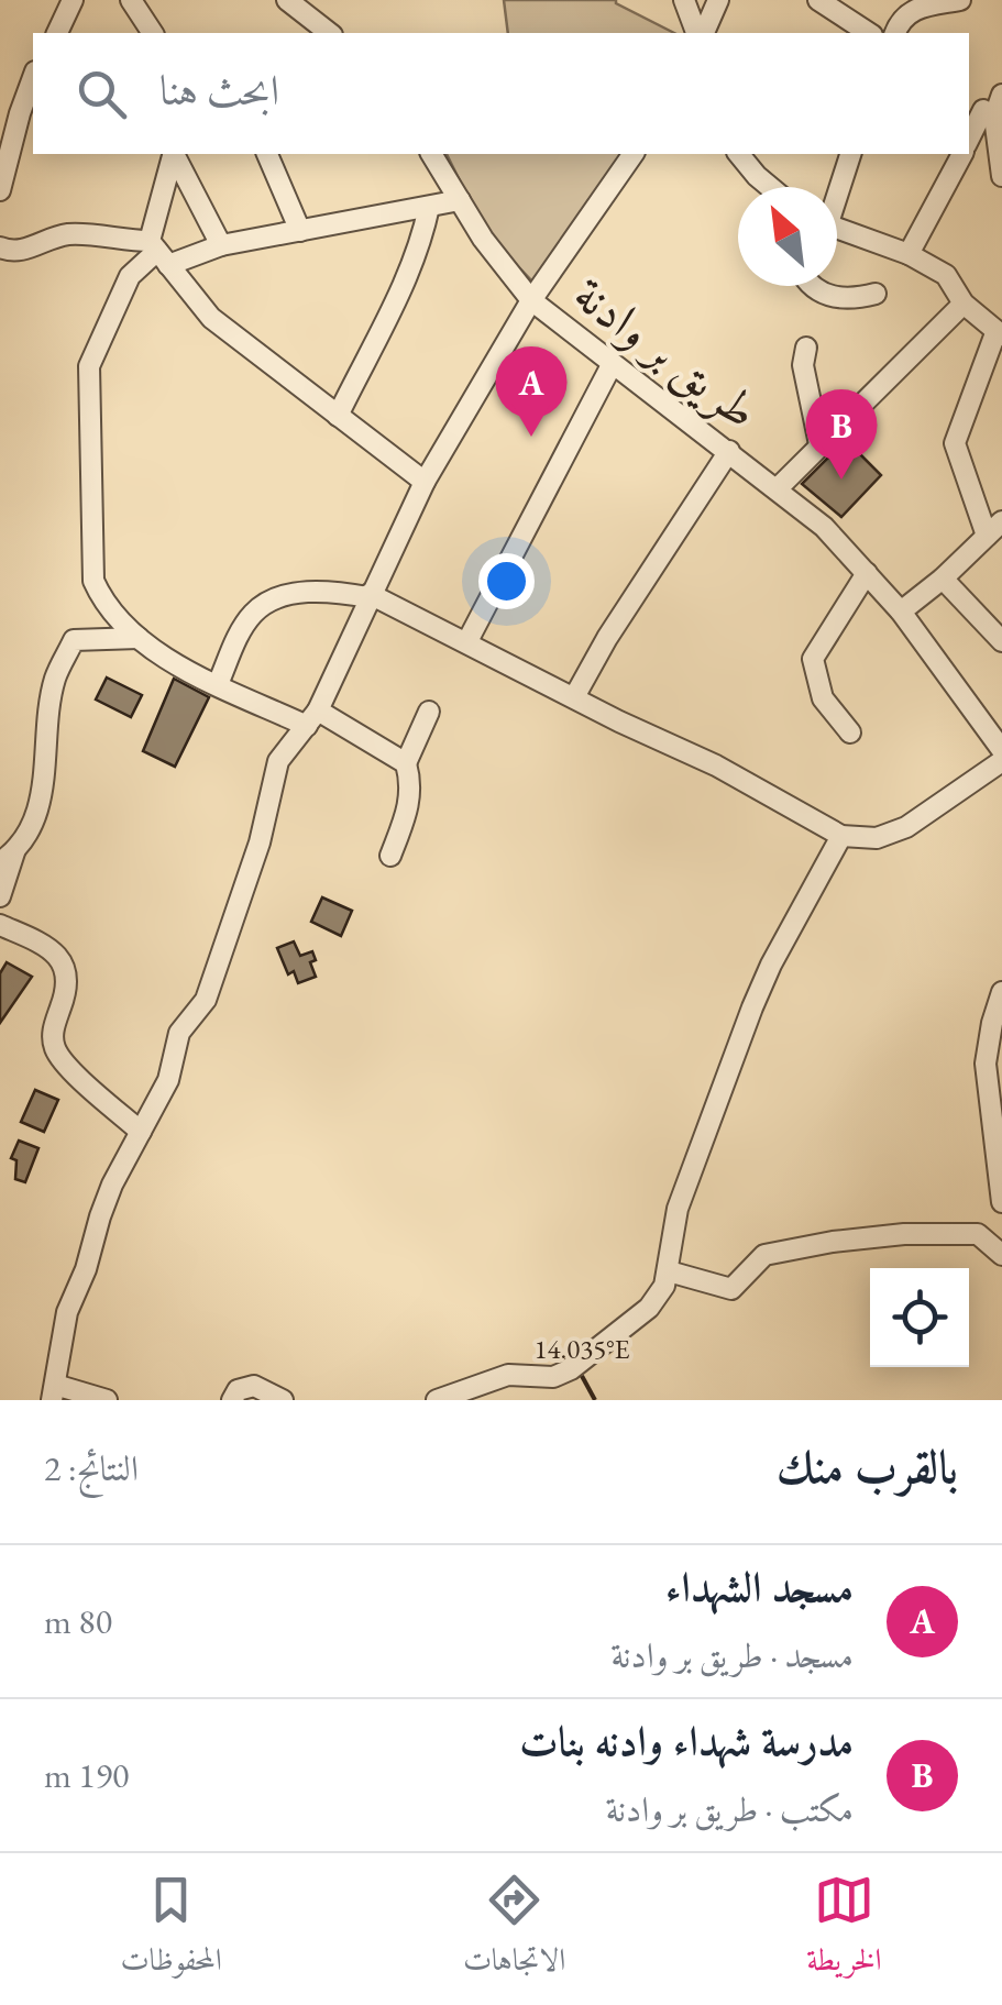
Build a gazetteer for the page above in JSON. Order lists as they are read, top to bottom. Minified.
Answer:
{"streets":{"street":["طريق بر وادنة"]},"north":"top left","page":{"search":"ابحث هنا","pins":["A","B"],"heading":["بالقرب منك","النتائج: 2"],"list":[{"mark":"A","name":"مسجد الشهداء","note":"مسجد · طريق بر وادنة","value":"80 m"},{"mark":"B","name":"مدرسة شهداء وادنه بنات","note":"مكتب · طريق بر وادنة","value":"190 m"}],"nav":["الخريطة","الاتجاهات","المحفوظات"]},"coordinates":["14.035°E"]}
